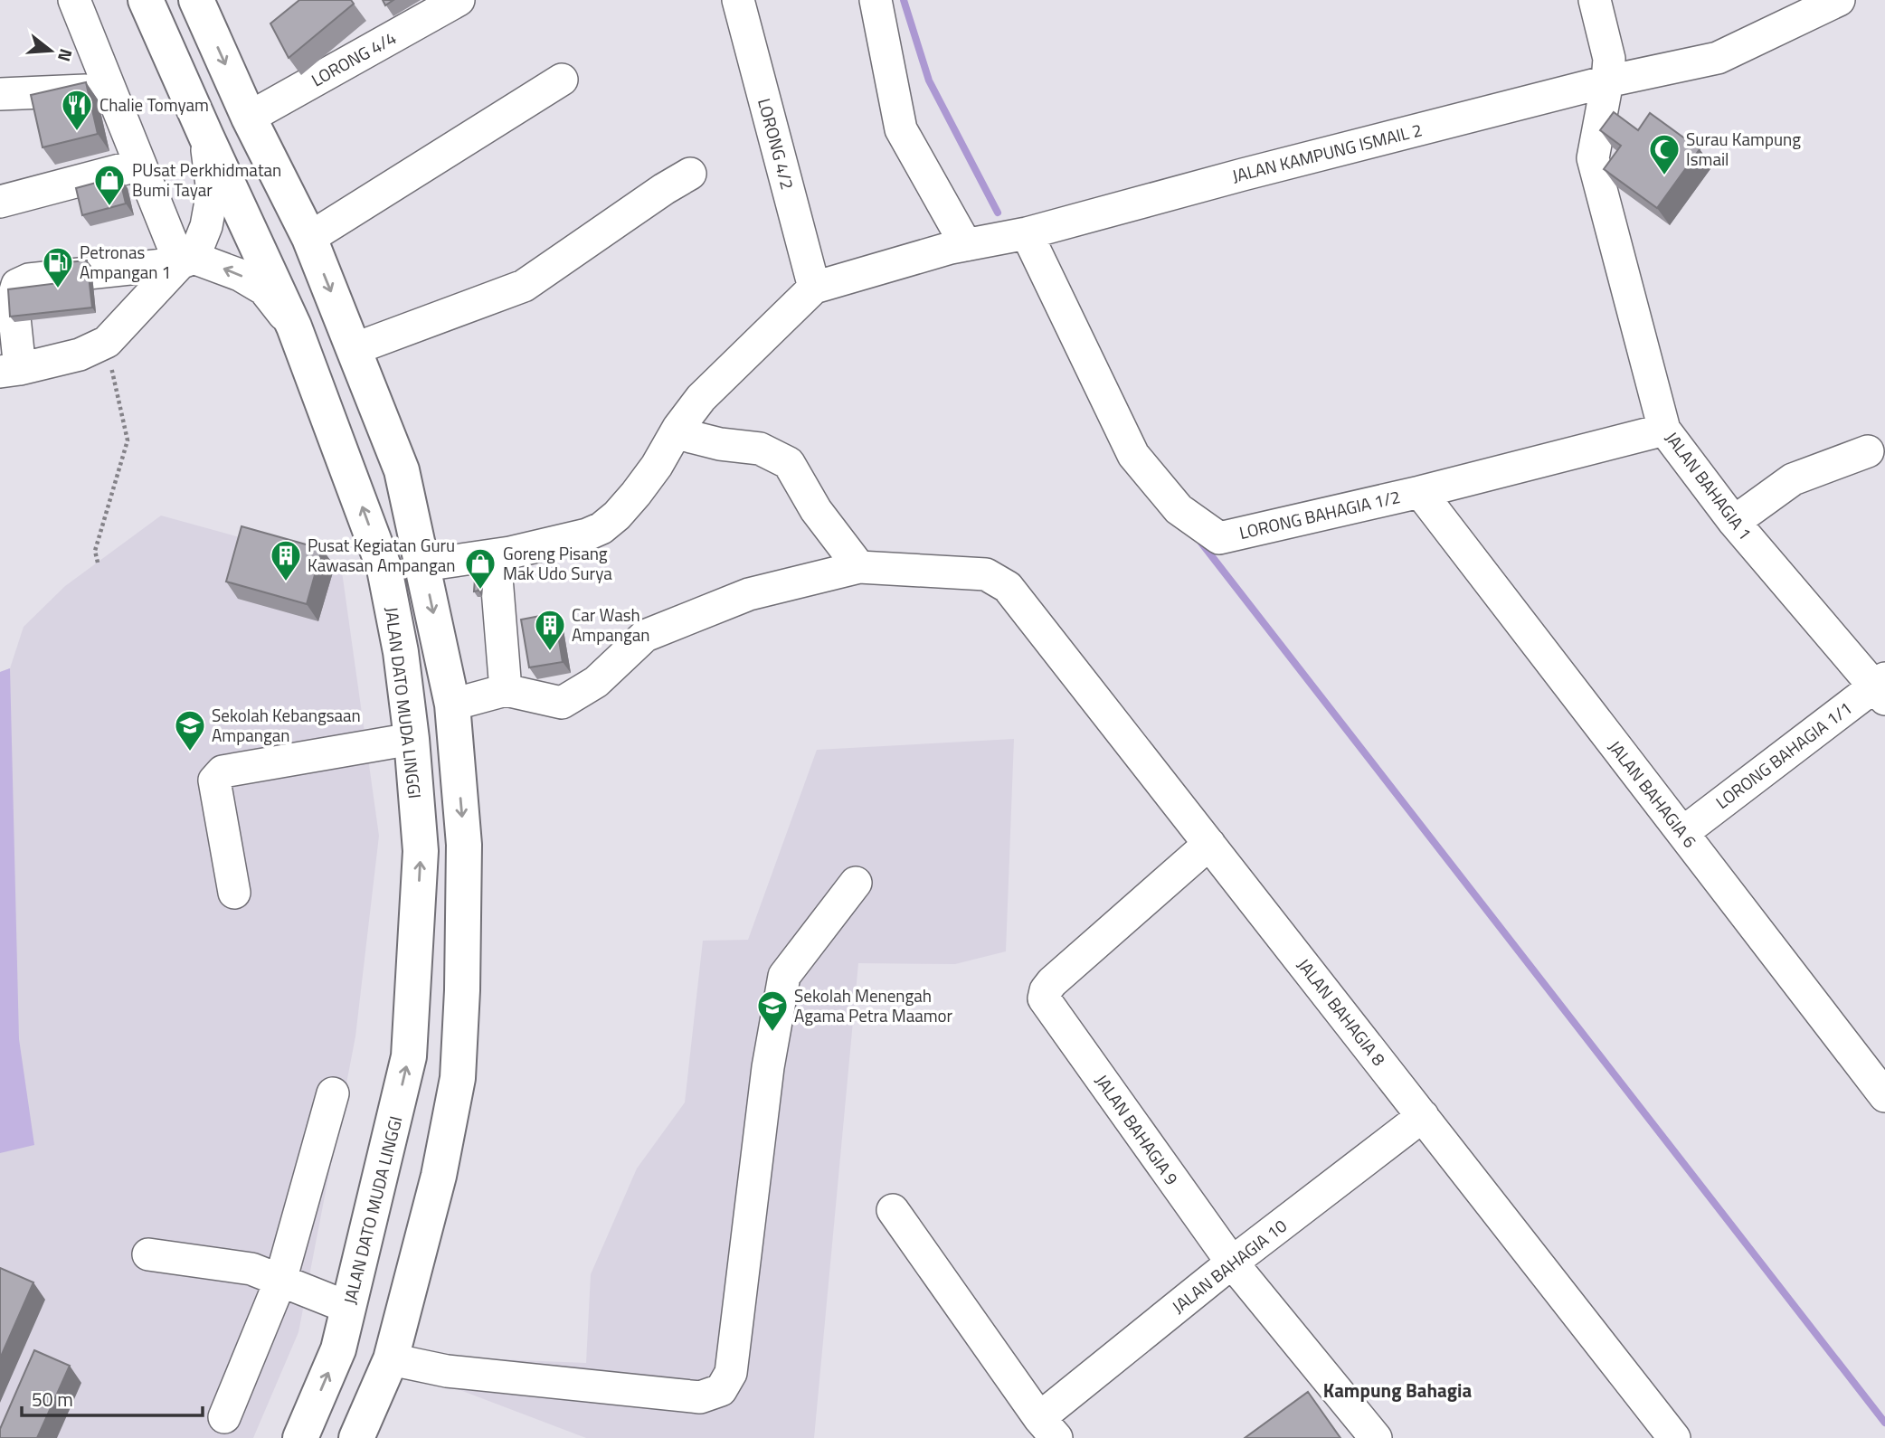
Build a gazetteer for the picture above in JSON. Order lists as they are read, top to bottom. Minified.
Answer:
{"streets":{"highway":["JALAN DATO MUDA LINGGI"],"street":["LORONG 4/4","LORONG 4/2","JALAN KAMPUNG ISMAIL 2","JALAN BAHAGIA 1","LORONG BAHAGIA 1/2","LORONG BAHAGIA 1/1","JALAN BAHAGIA 6","JALAN BAHAGIA 8","JALAN BAHAGIA 9","JALAN BAHAGIA 10"]},"crossings":[["LORONG 4/2","JALAN KAMPUNG ISMAIL 2"],["JALAN KAMPUNG ISMAIL 2","JALAN BAHAGIA 1"],["JALAN KAMPUNG ISMAIL 2","LORONG BAHAGIA 1/2"],["JALAN BAHAGIA 1","LORONG BAHAGIA 1/2"],["JALAN BAHAGIA 1","LORONG BAHAGIA 1/1"],["LORONG BAHAGIA 1/2","JALAN BAHAGIA 6"],["LORONG BAHAGIA 1/1","JALAN BAHAGIA 6"],["JALAN BAHAGIA 8","JALAN BAHAGIA 9"],["JALAN BAHAGIA 8","JALAN BAHAGIA 10"],["JALAN BAHAGIA 9","JALAN BAHAGIA 10"]],"districts":["Kampung Bahagia"],"places":{"restaurant":["Chalie Tomyam"],"mosque":["Surau Kampung Ismail"],"shop":["PUsat Perkhidmatan Bumi Tayar","Goreng Pisang Mak Udo Surya"],"fuel station":["Petronas Ampangan 1"],"building":["Pusat Kegiatan Guru Kawasan Ampangan","Car Wash Ampangan"],"school or university":["Sekolah Kebangsaan Ampangan","Sekolah Menengah Agama Petra Maamor"]},"scale_bar":"50 m","north":"right"}
